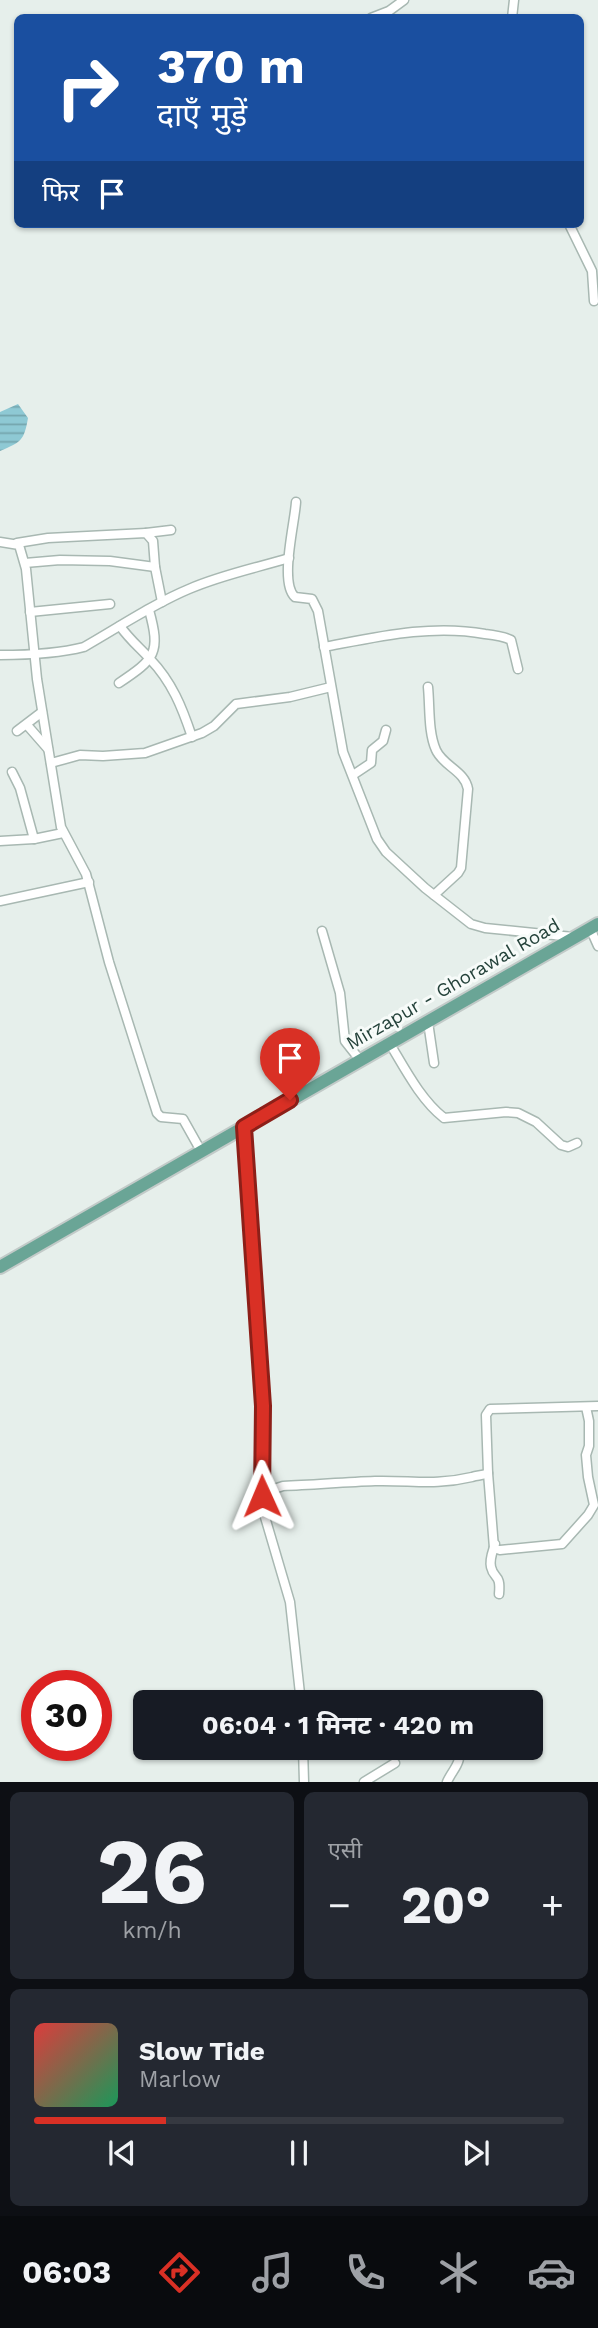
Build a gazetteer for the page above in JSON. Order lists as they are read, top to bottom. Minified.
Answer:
{"streets":{"main road":["Mirzapur - Ghorawal Road"]},"page":{"turn":["370 m","दाएँ मुड़ें"],"then":"फिर","limit":"30","trip":"06:04 · 1 मिनट · 420 m","tile":[["26","km/h"],"एसी"],"heat":["−","20°","+"],"song":["Slow Tide","Marlow"],"tabs":"06:03"}}
